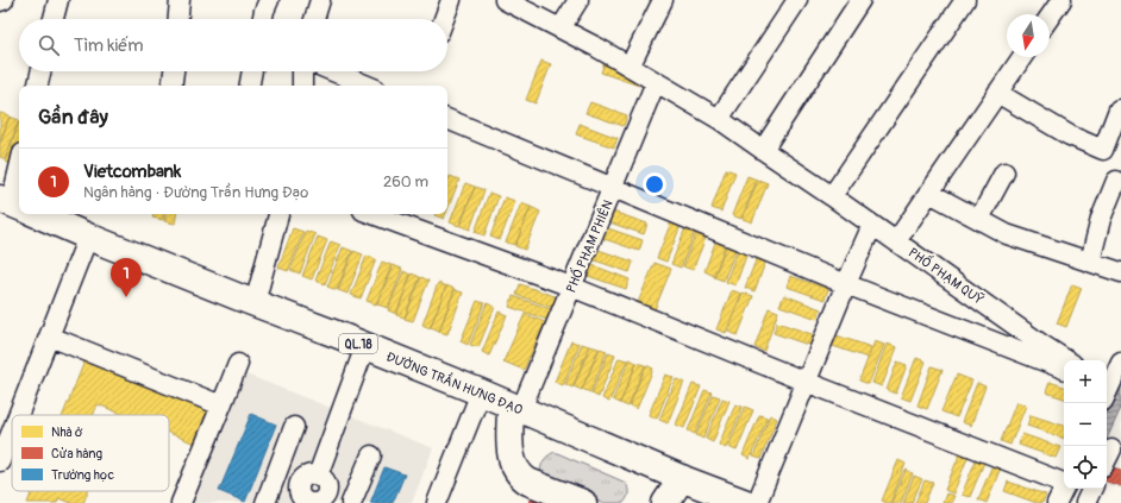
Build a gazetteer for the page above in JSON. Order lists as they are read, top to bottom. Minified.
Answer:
{"streets":{"highway":["QL.18","ĐƯỜNG TRẦN HƯNG ĐẠO"],"street":["PHỐ PHẠM PHIÊN","PHỐ PHẠM QUỸ"]},"crossings":[["PHỐ PHẠM PHIÊN","PHỐ PHẠM QUỸ"],["PHỐ PHẠM PHIÊN","ĐƯỜNG TRẦN HƯNG ĐẠO"]],"legend":["Nhà ở","Cửa hàng","Trường học"],"north":"bottom","page":{"search":"Tìm kiếm","heading":"Gần đây","list":[{"mark":"1","name":"Vietcombank","note":"Ngân hàng · Đường Trần Hưng Đạo","value":"260 m"}],"pins":"1","map_buttons":["+","−"]}}
